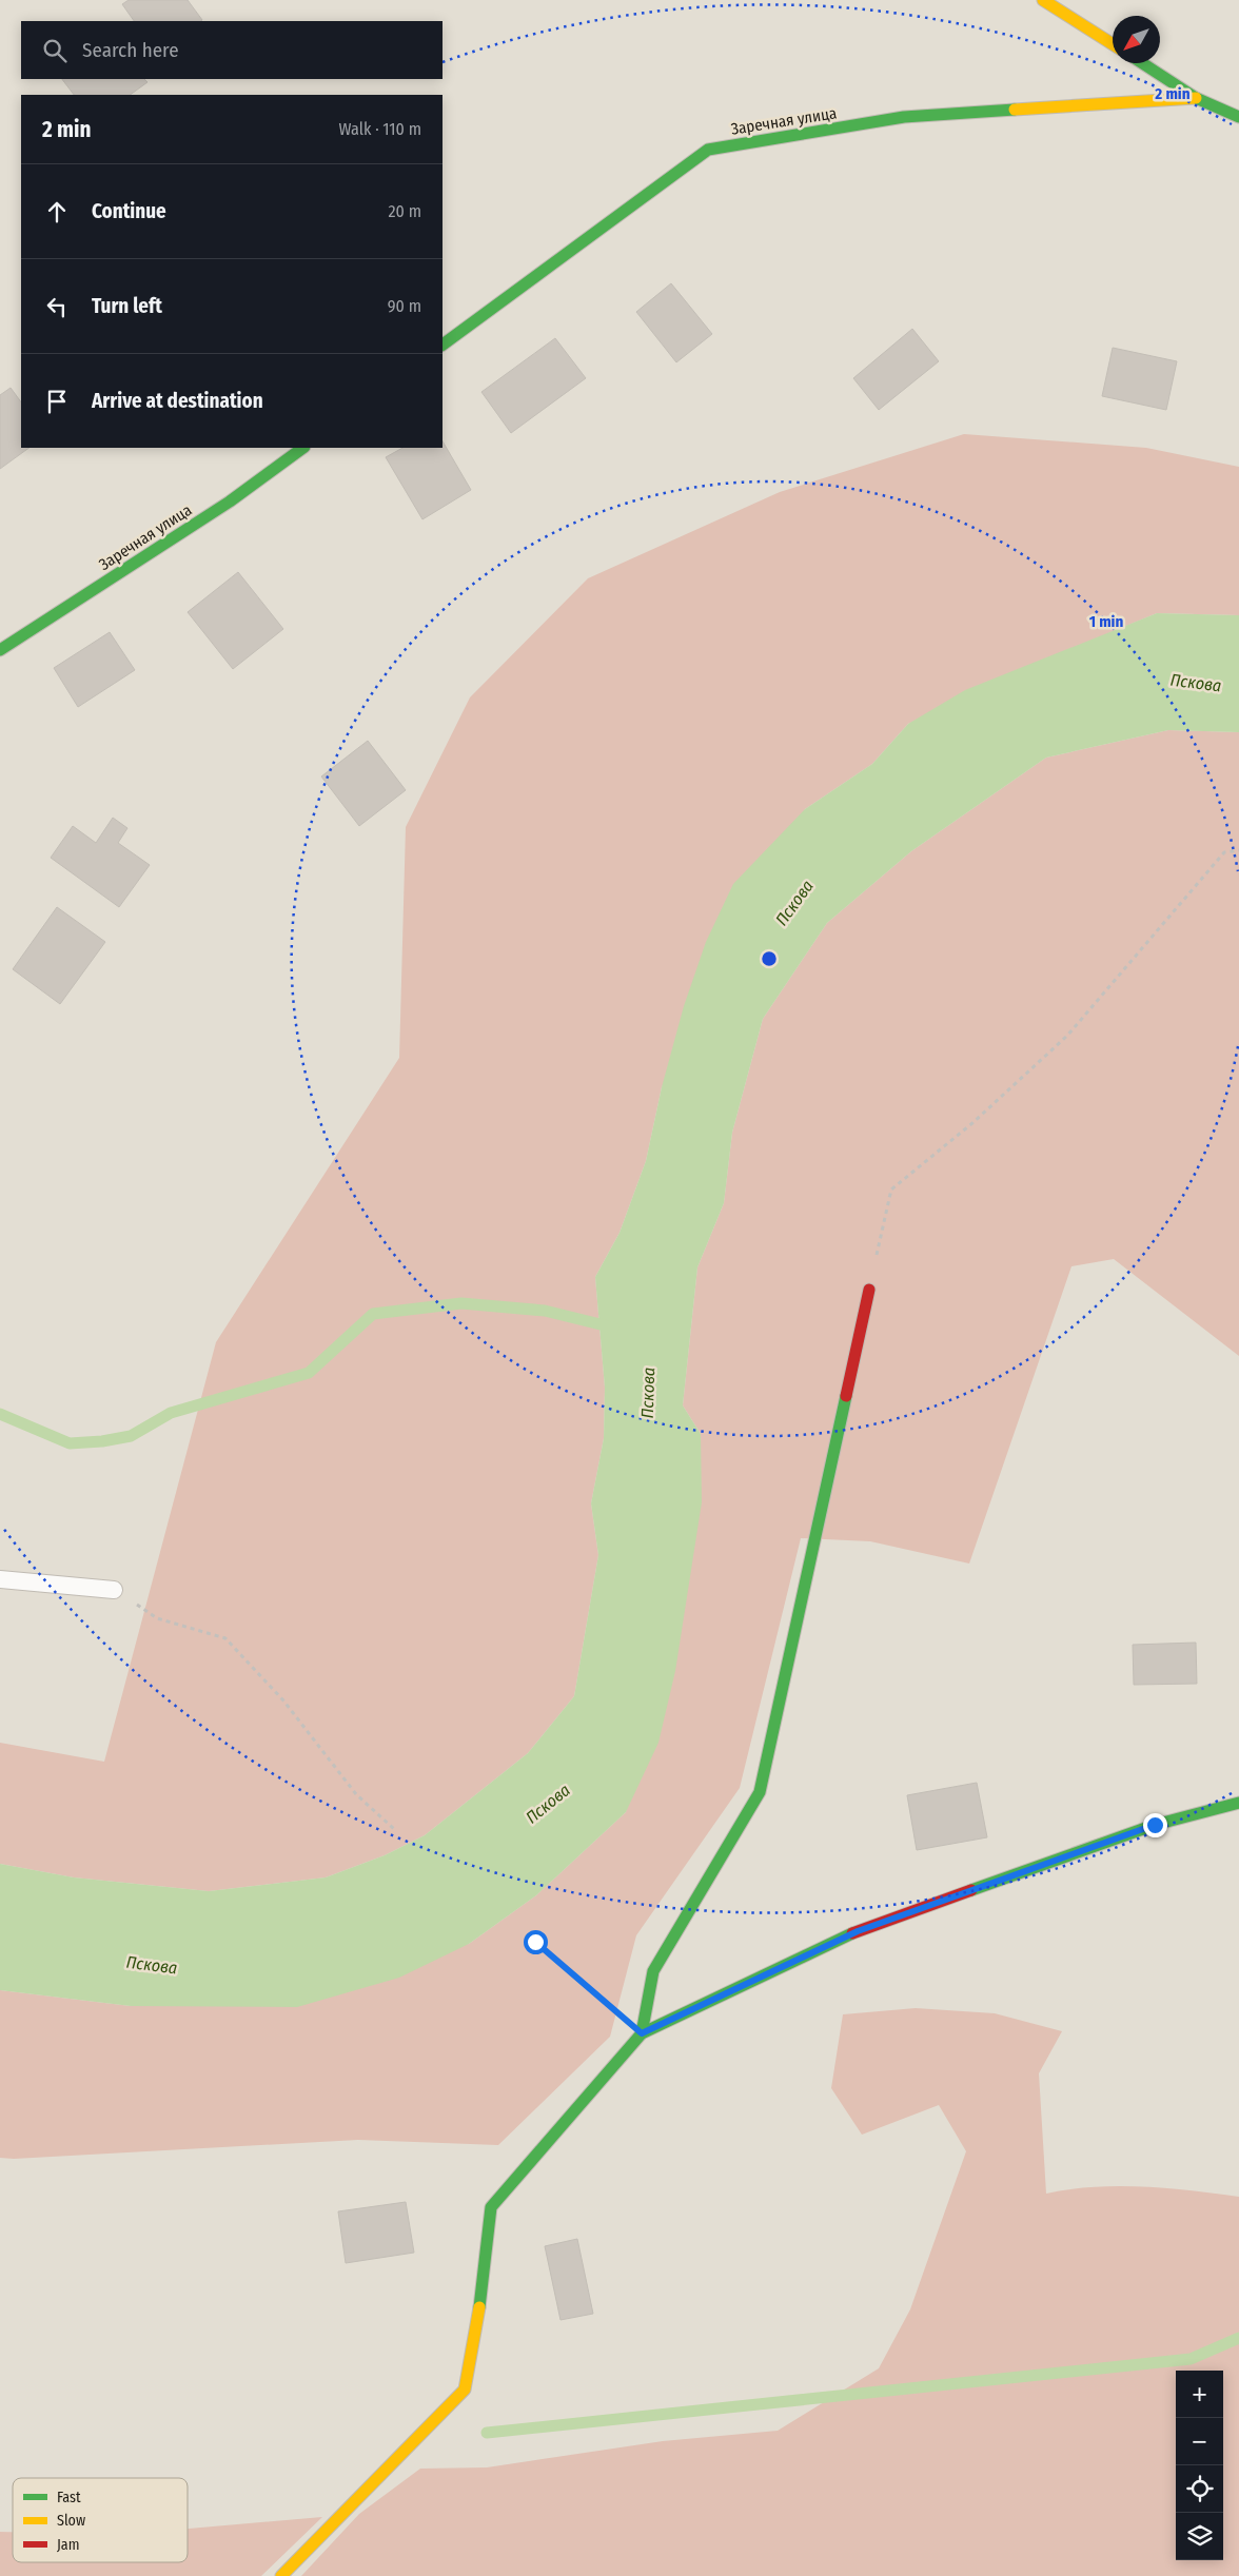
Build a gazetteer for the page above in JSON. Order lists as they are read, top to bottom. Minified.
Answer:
{"streets":{"street":["Заречная улица"]},"water":["Пскова"],"legend":["Fast","Slow","Jam"],"north":"bottom left","page":{"search":"Search here","heading":["2 min","Walk · 110 m"],"list":[["Continue","20 m"],["Turn left","90 m"],"Arrive at destination"],"map_buttons":["+","−"]},"rings":["2 min","1 min"]}
